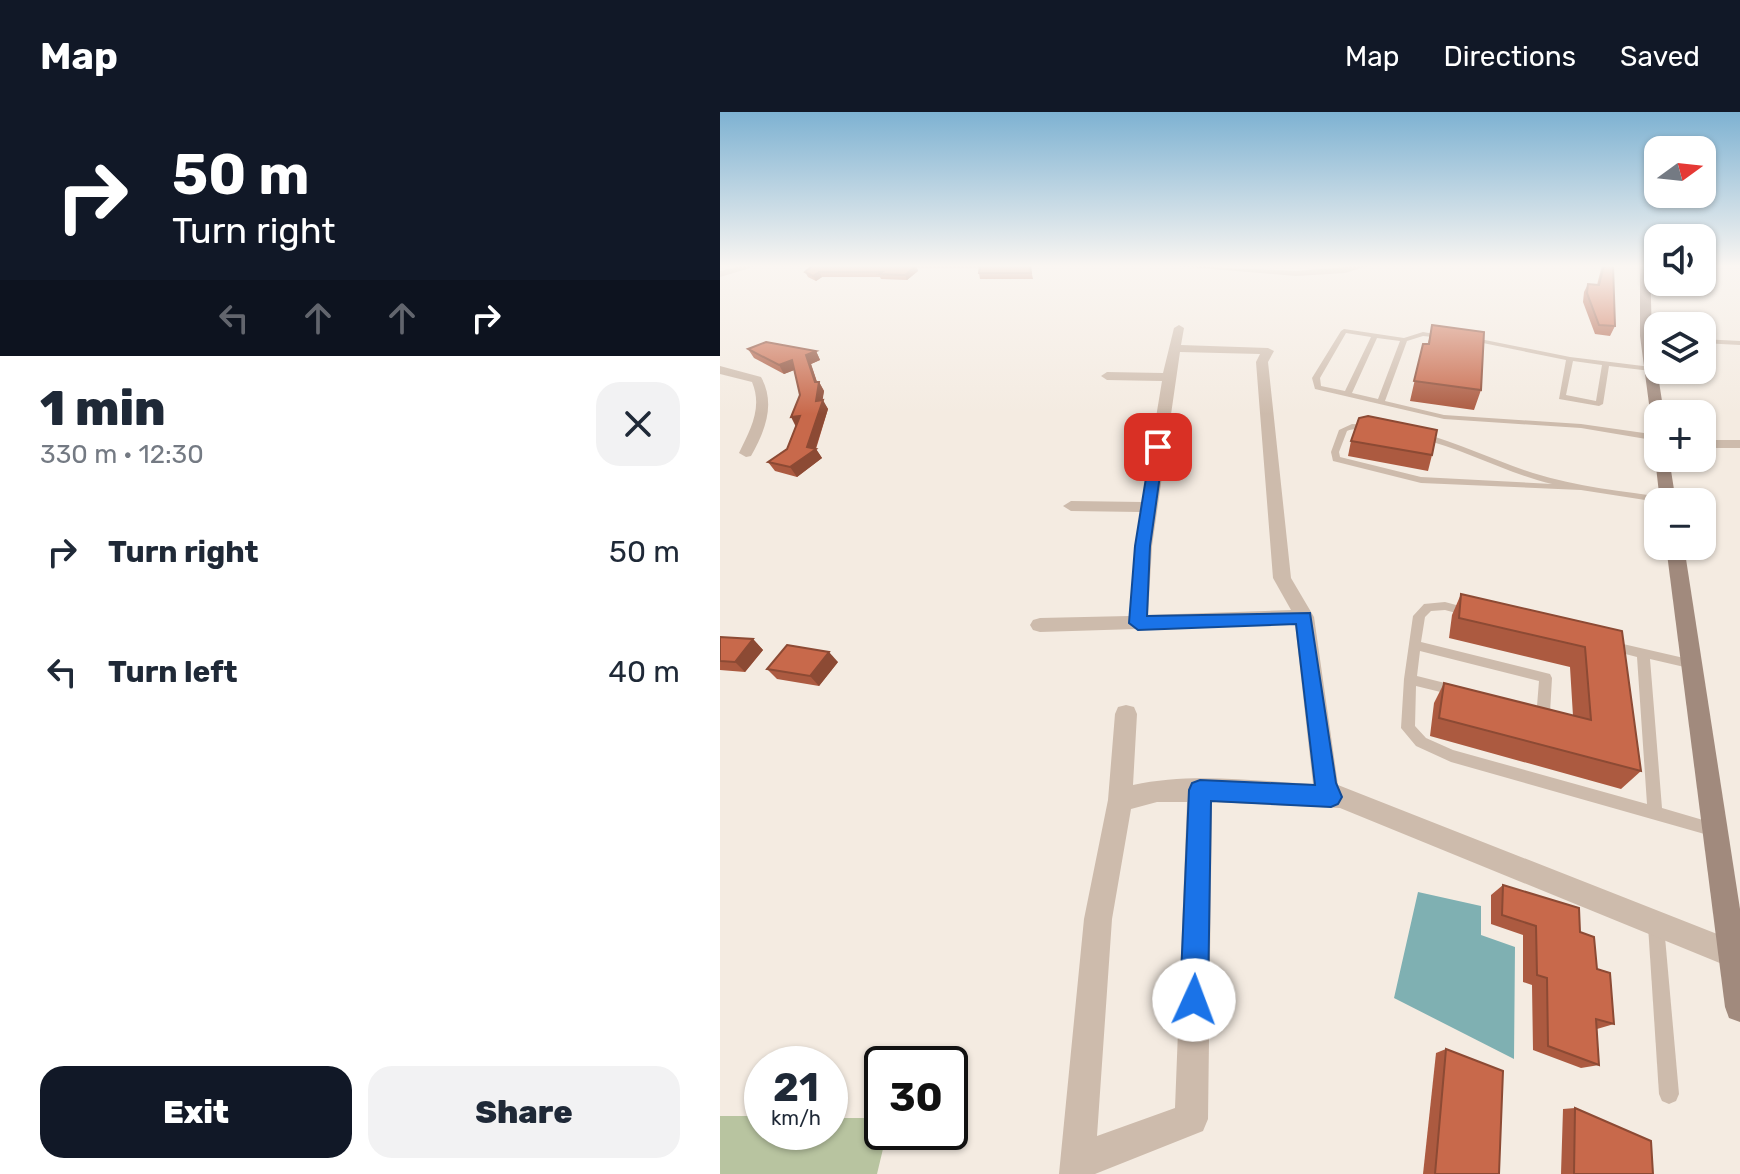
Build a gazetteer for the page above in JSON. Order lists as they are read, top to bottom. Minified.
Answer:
{"north":"right","page":{"header":"Map","nav":["Map","Directions","Saved"],"turn":["50 m","Turn right"],"map_buttons":["+","−"],"heading":["1 min","330 m · 12:30"],"list":[{"name":"Turn right","value":"50 m"},{"name":"Turn left","value":"40 m"}],"speed":"21 km/h","limit":"30","buttons":["Exit","Share"]}}
